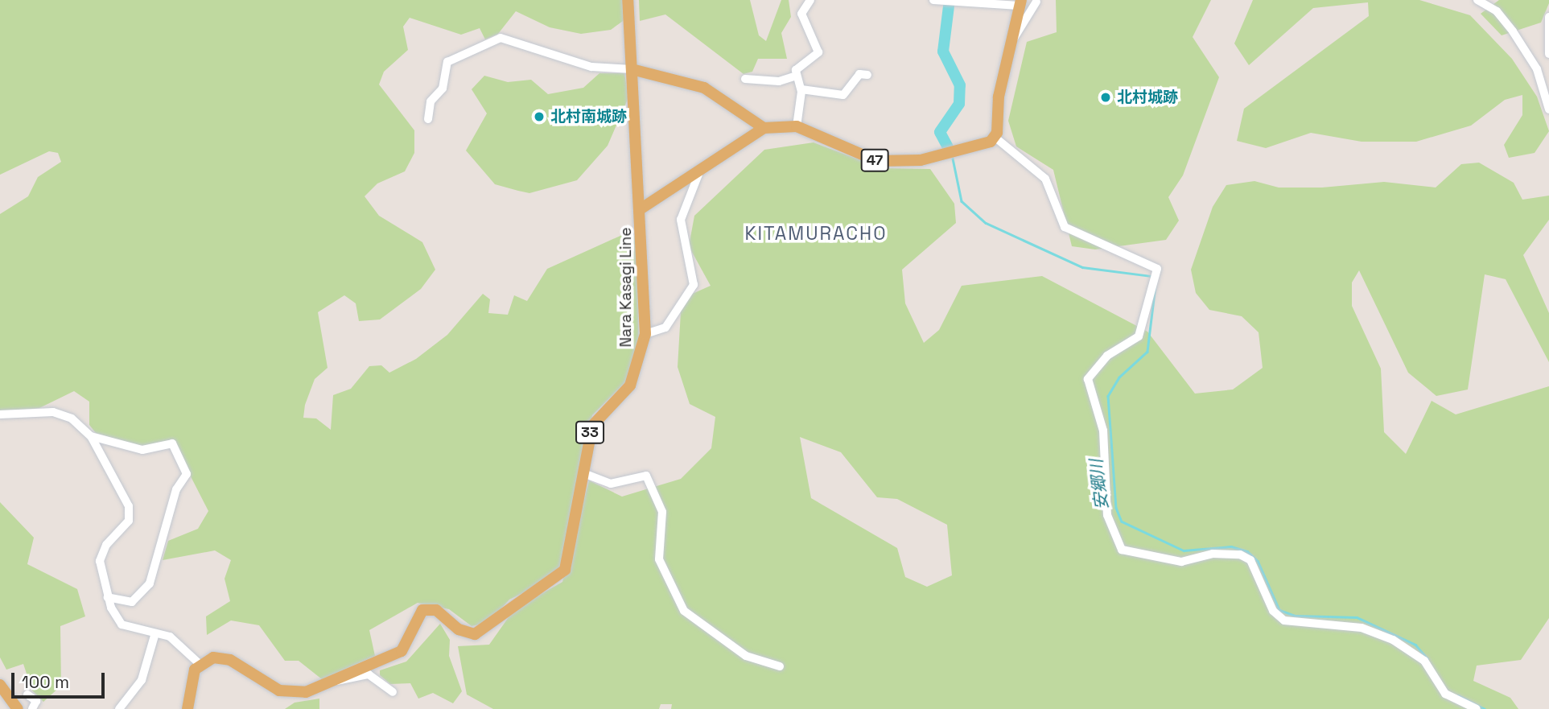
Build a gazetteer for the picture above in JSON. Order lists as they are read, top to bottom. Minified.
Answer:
{"streets":{"main road":["47","Nara Kasagi Line","33"]},"crossings":[["47","Nara Kasagi Line"]],"districts":["KITAMURACHO"],"water":["安郷川"],"places":["北村城跡","北村南城跡"],"scale_bar":"100 m"}
